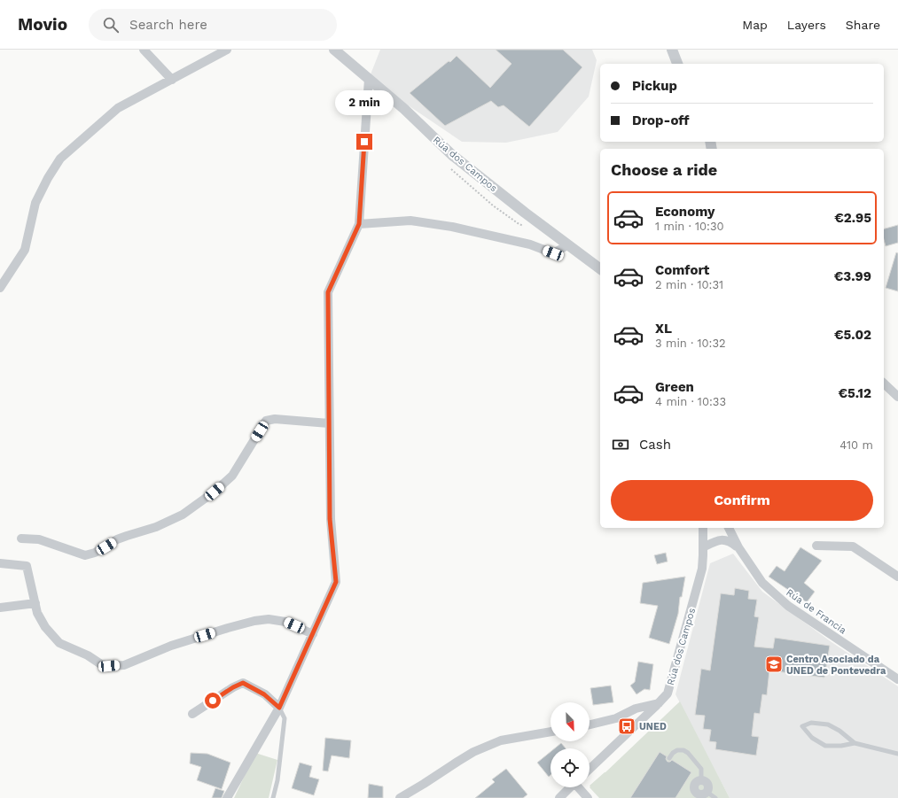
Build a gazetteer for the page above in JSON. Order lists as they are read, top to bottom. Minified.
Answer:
{"streets":{"street":["Rúa dos Campos","Rúa de Francia"]},"places":{"school or university":["Centro Asociado da UNED de Pontevedra"],"bus stop":["UNED"]},"north":"bottom right","page":{"header":"Movio","search":"Search here","nav":["Map","Layers","Share"],"banner":["Pickup","Drop-off"],"bubble":"2 min","heading":"Choose a ride","list":[{"name":"Economy","note":"1 min · 10:30","value":"€2.95"},{"name":"Comfort","note":"2 min · 10:31","value":"€3.99"},{"name":"XL","note":"3 min · 10:32","value":"€5.02"},{"name":"Green","note":"4 min · 10:33","value":"€5.12"}],"pay":["Cash","410 m"],"buttons":"Confirm"}}
